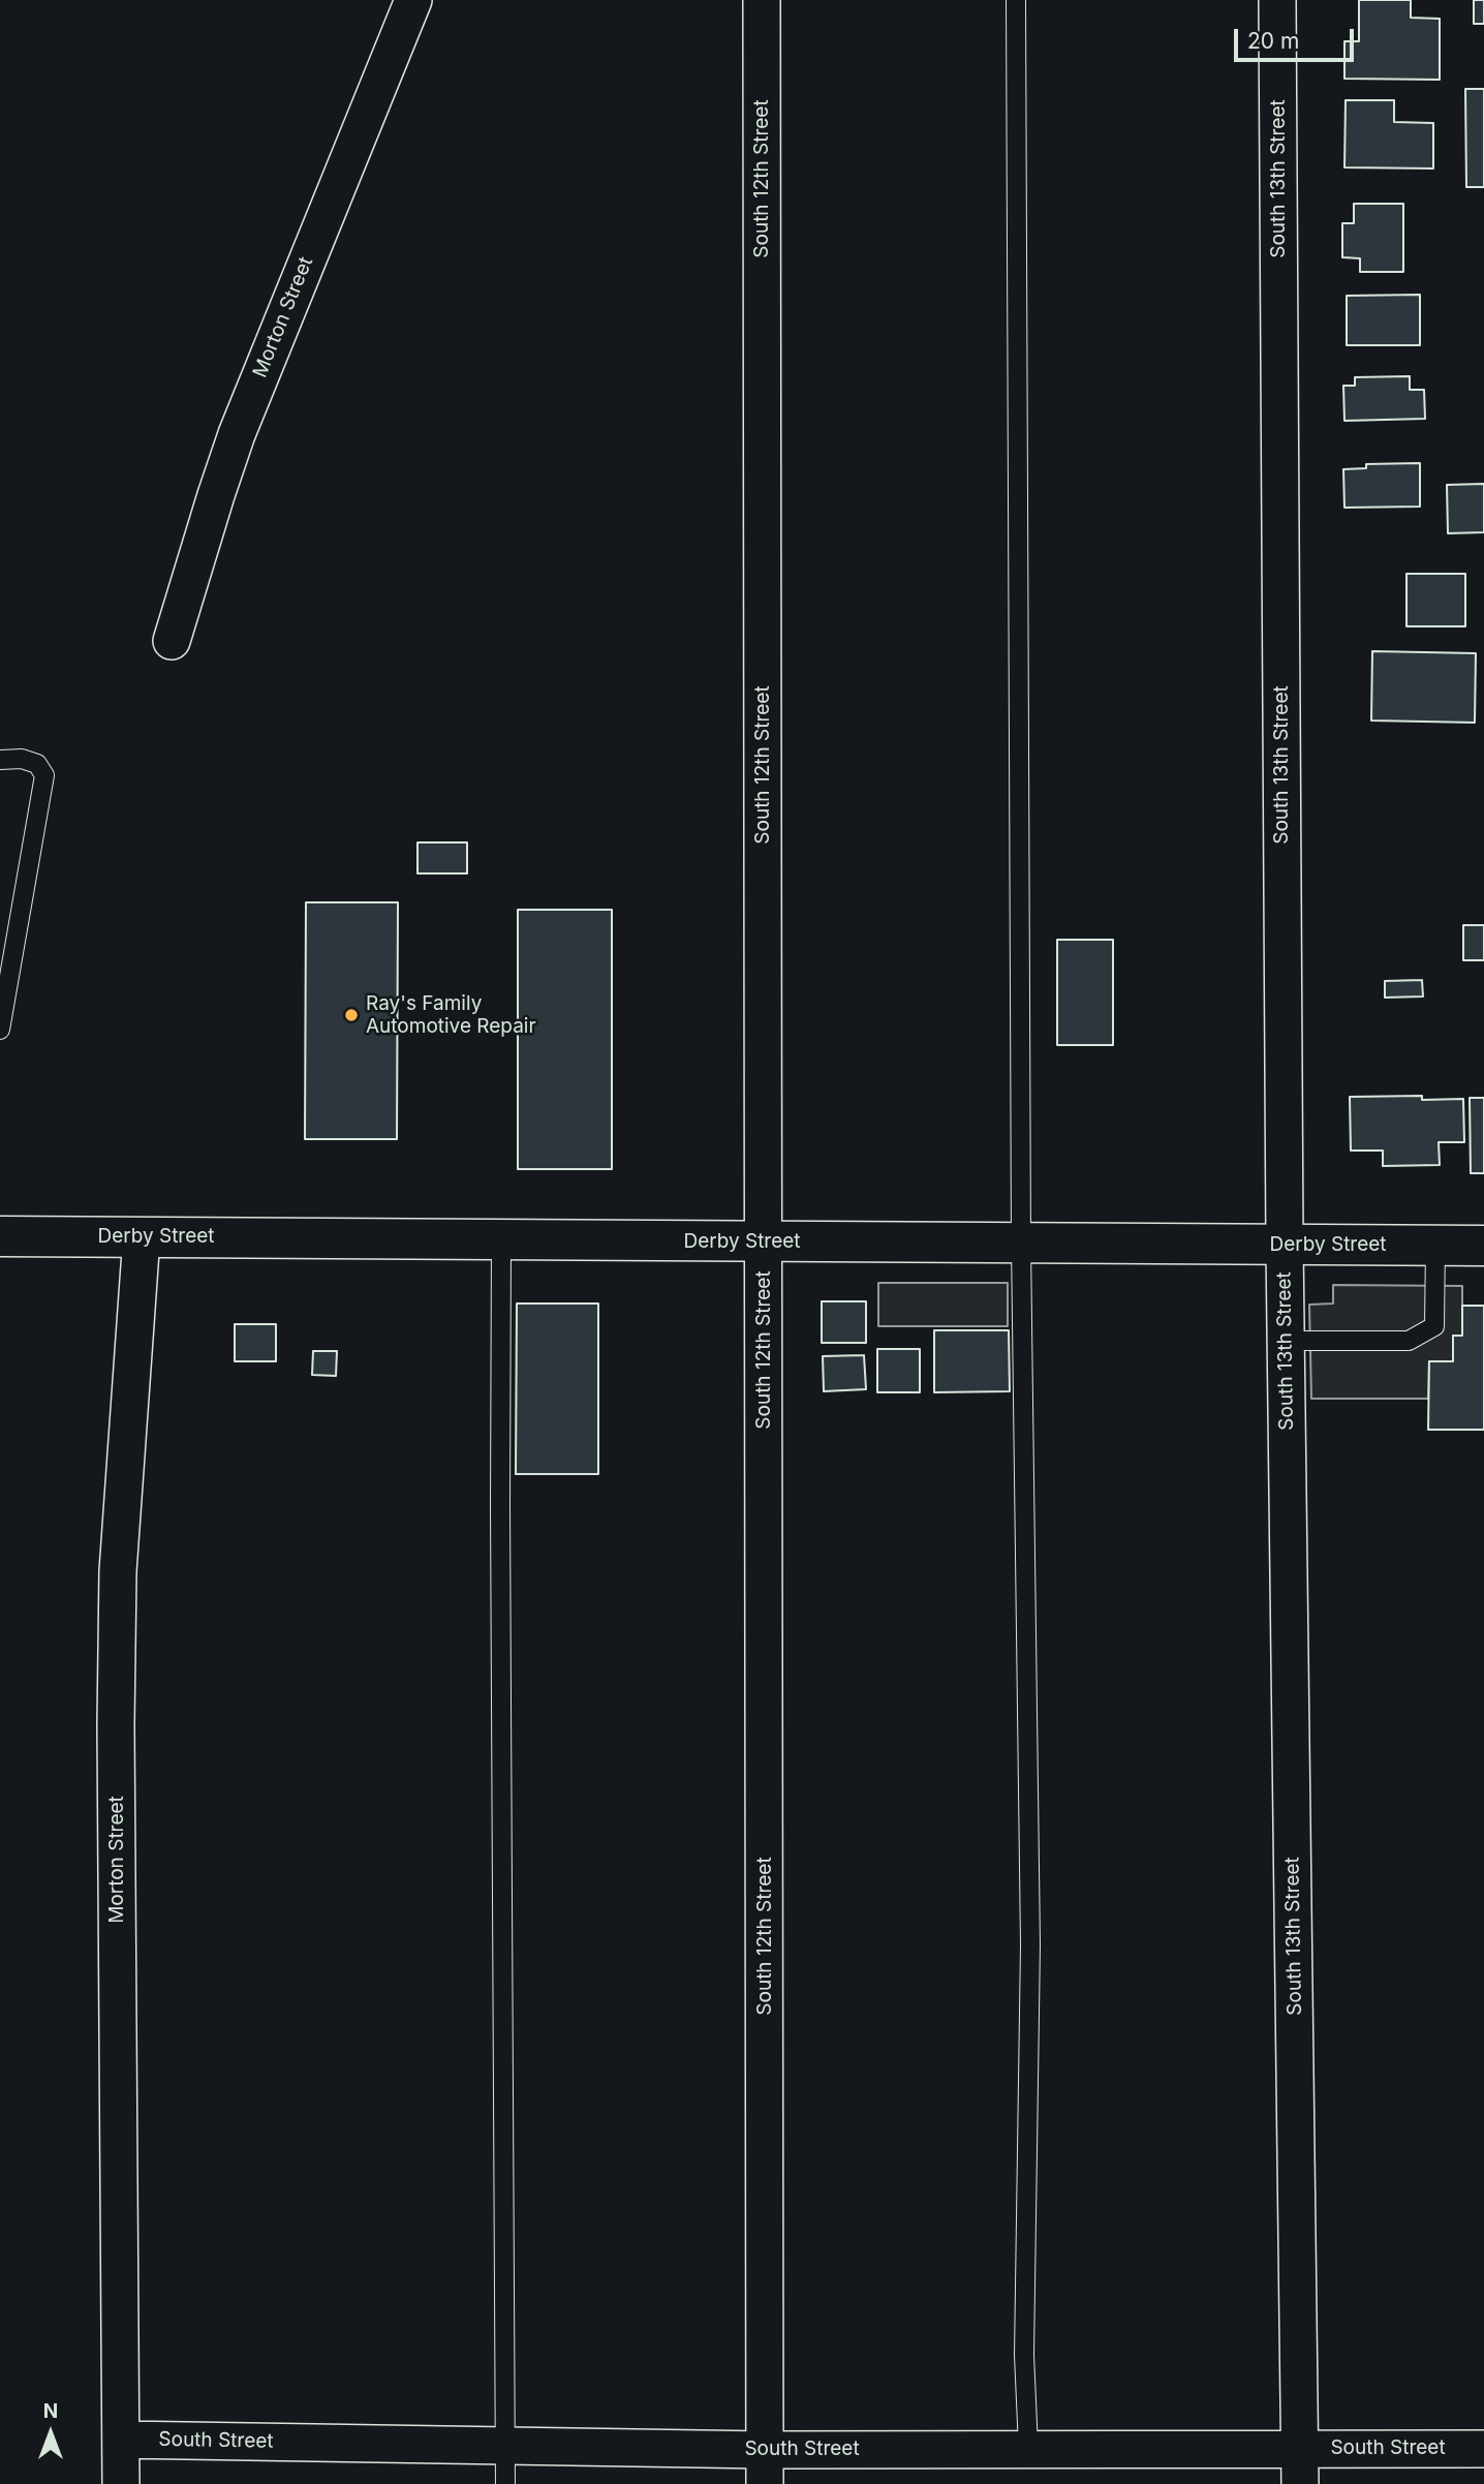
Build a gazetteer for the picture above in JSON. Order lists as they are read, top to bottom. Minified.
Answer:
{"streets":{"main road":["Derby Street"],"street":["South 12th Street","South 13th Street","Morton Street","South Street"]},"crossings":[["South 12th Street","Derby Street"],["South 12th Street","South Street"],["South 13th Street","Derby Street"],["South 13th Street","South Street"],["Morton Street","Derby Street"],["Morton Street","South Street"]],"places":["Ray's Family Automotive Repair"],"scale_bar":"20 m","north":"top"}
